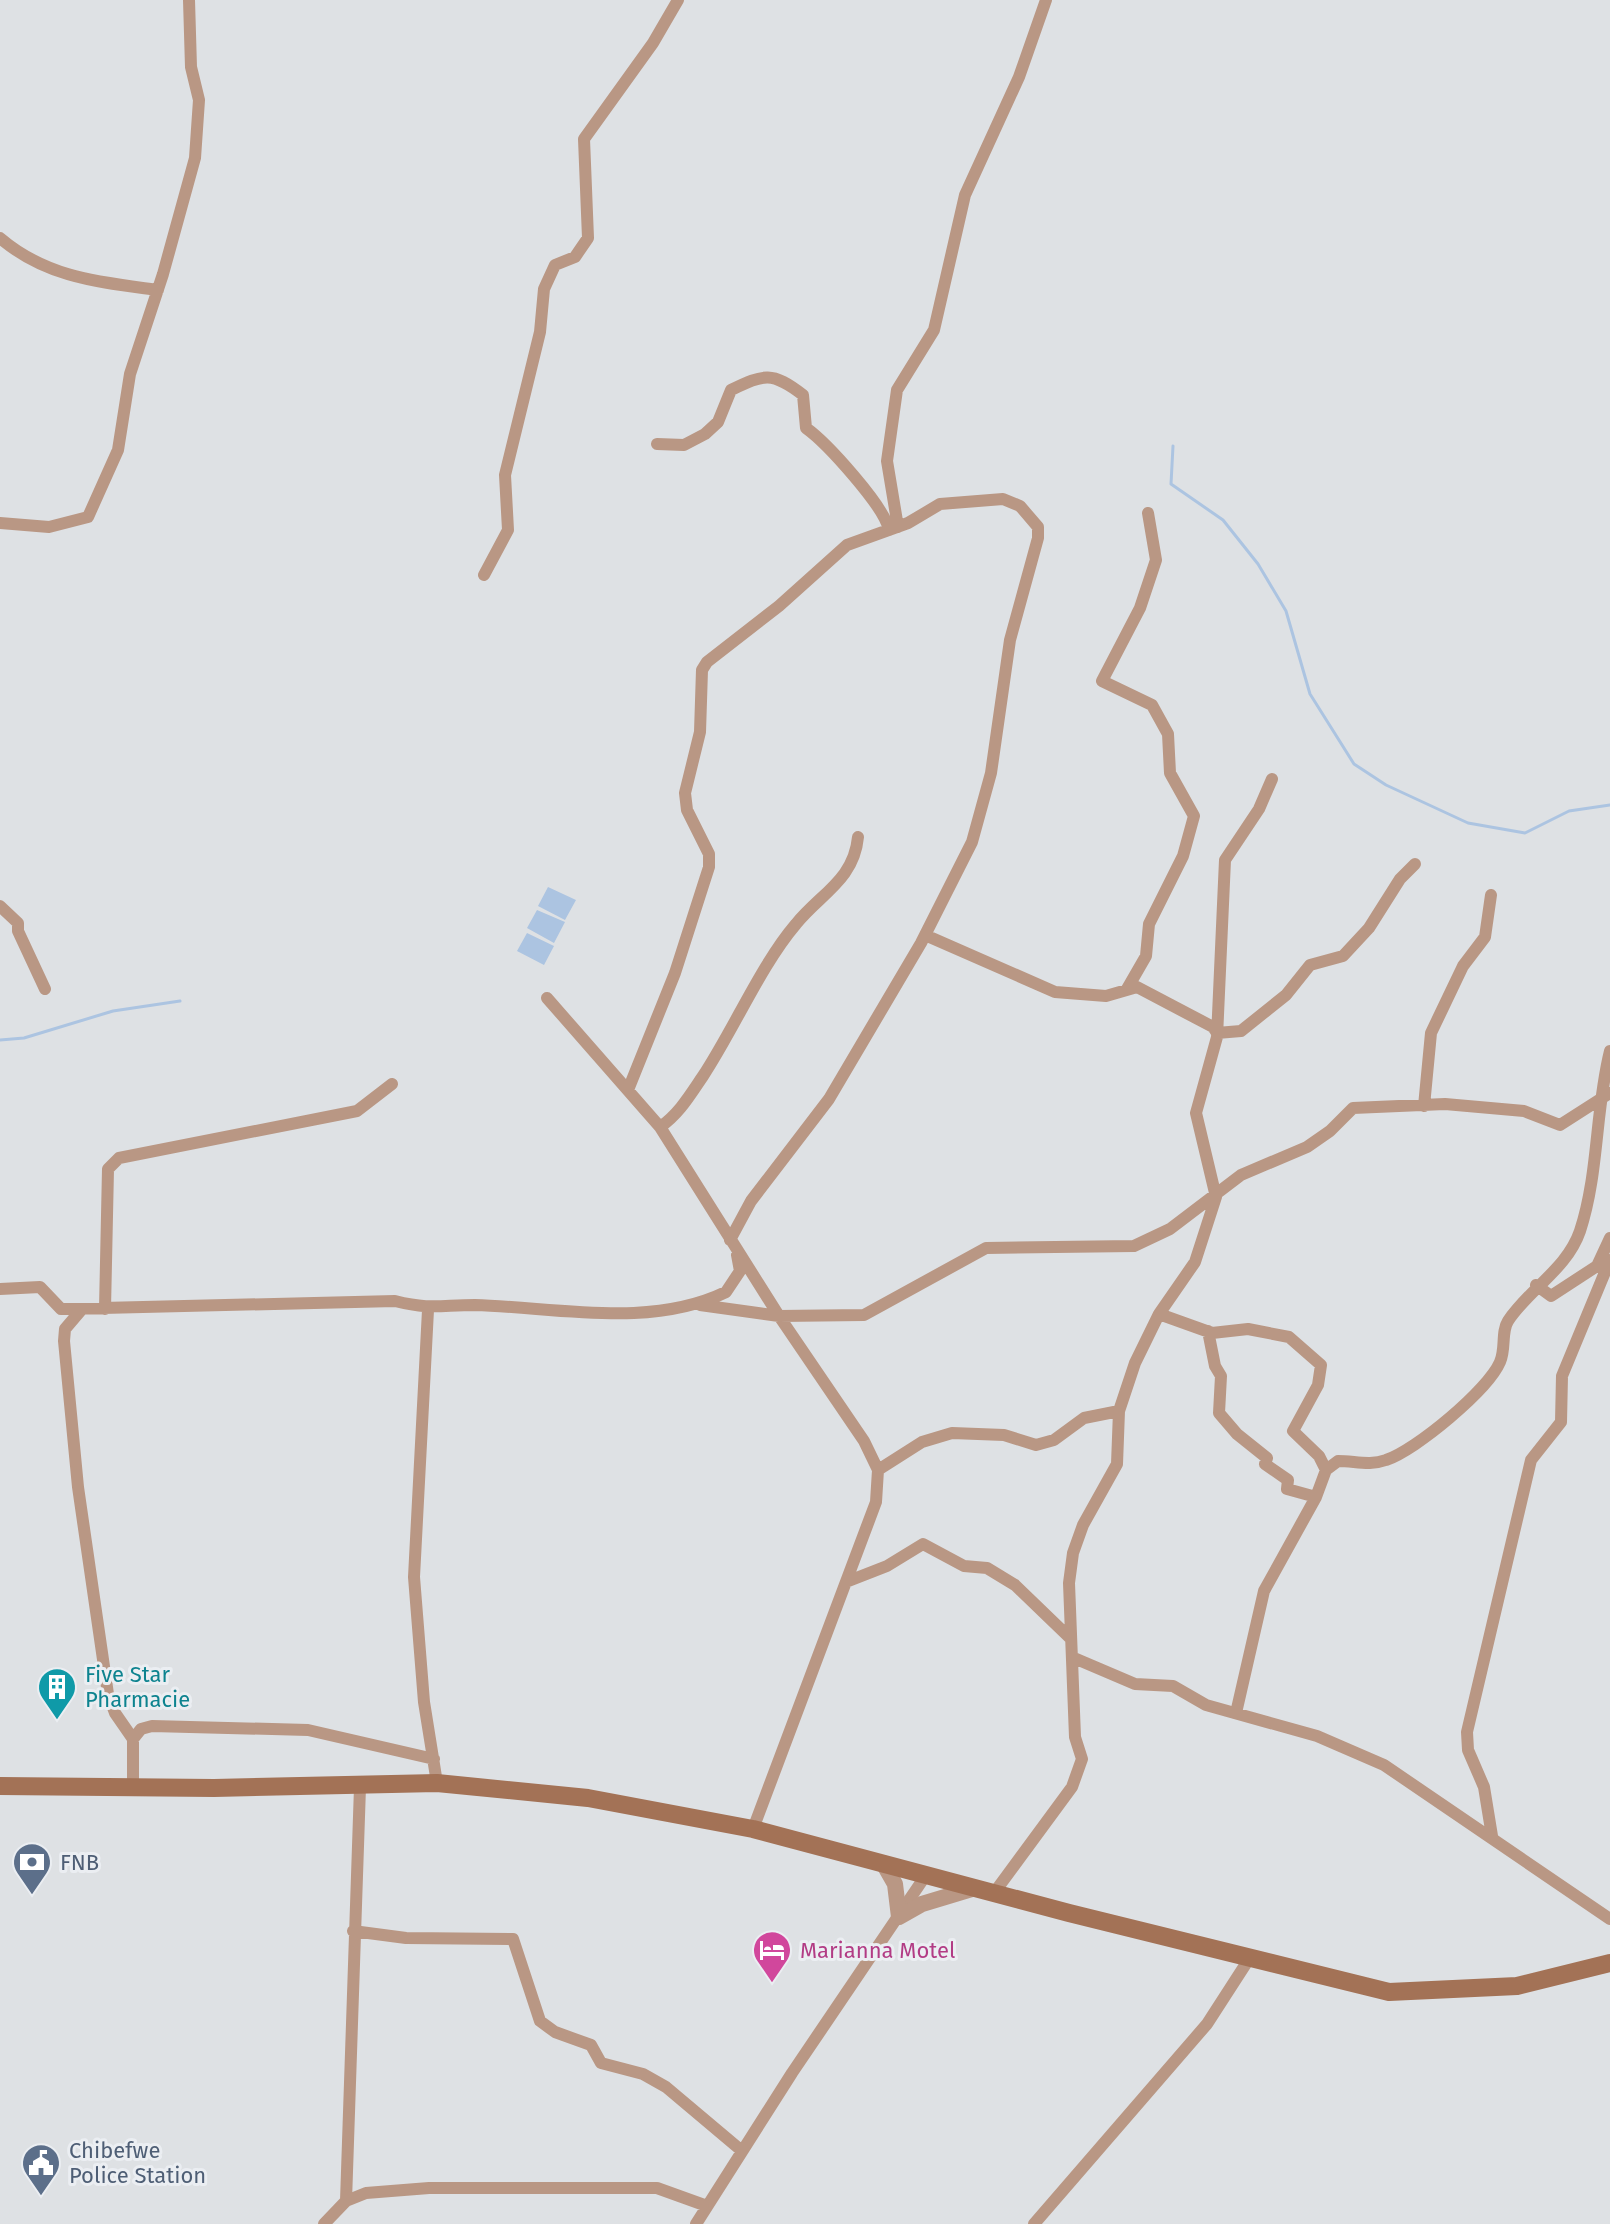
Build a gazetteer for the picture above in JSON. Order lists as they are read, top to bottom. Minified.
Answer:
{"places":{"building":["Five Star Pharmacie"],"bank":["FNB"],"hotel":["Marianna Motel"],"public building":["Chibefwe Police Station"]}}
